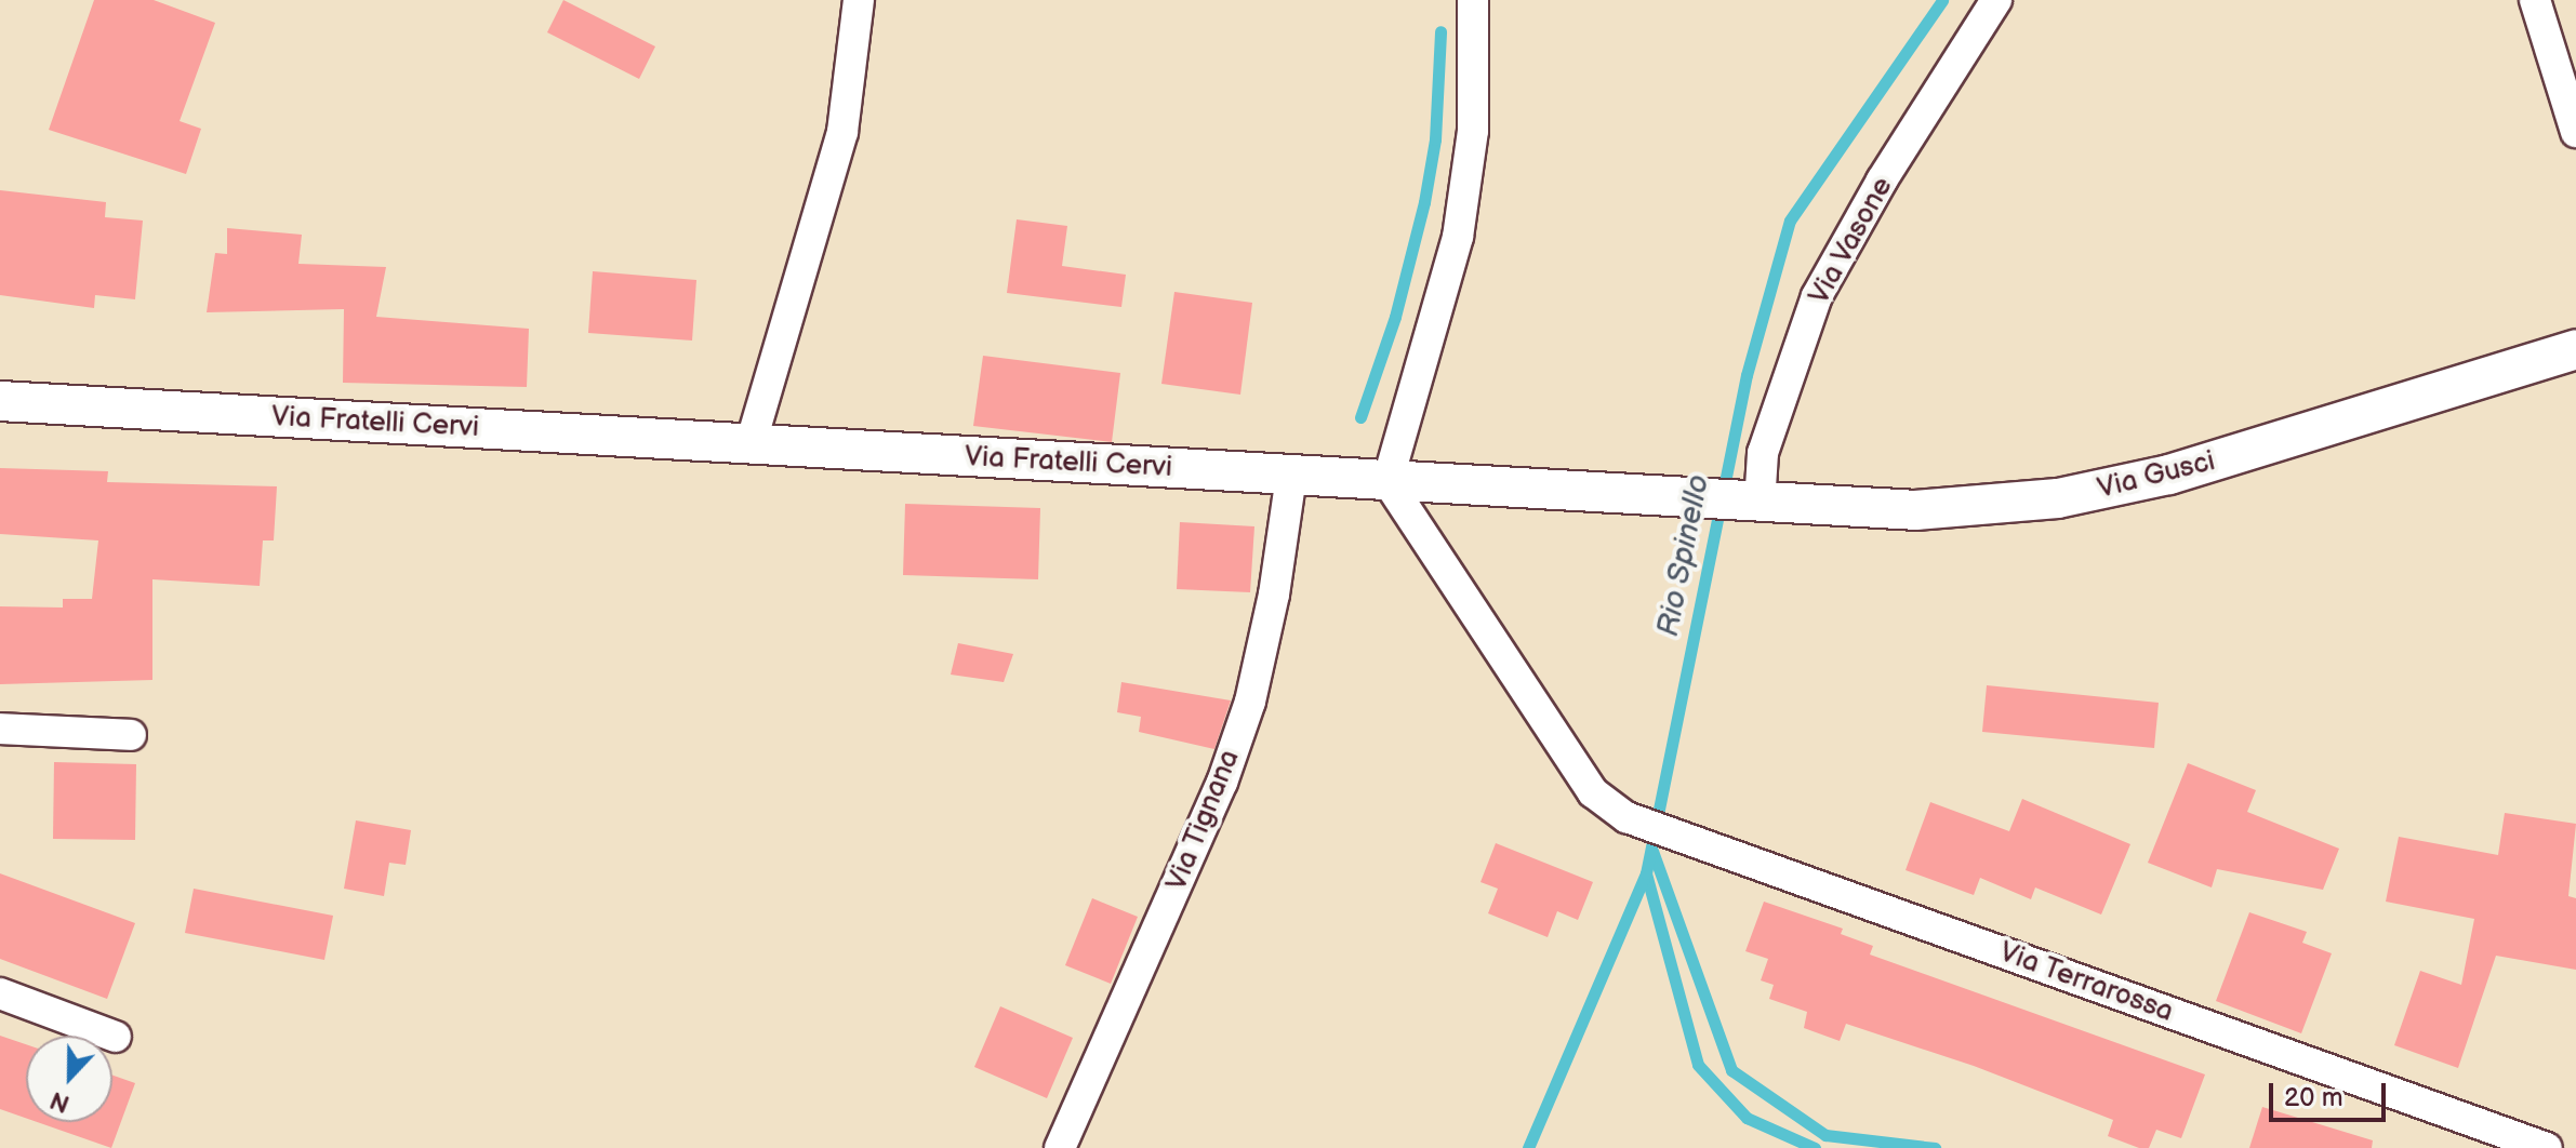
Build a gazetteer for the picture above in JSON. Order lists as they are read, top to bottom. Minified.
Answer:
{"streets":{"street":["Via Vasone","Via Fratelli Cervi","Via Gusci","Via Tignana","Via Terrarossa"]},"crossings":[["Via Vasone","Via Gusci"],["Via Fratelli Cervi","Via Gusci"],["Via Fratelli Cervi","Via Tignana"],["Via Fratelli Cervi","Via Terrarossa"]],"water":["Rio Spinello"],"scale_bar":"20 m","north":"bottom"}
